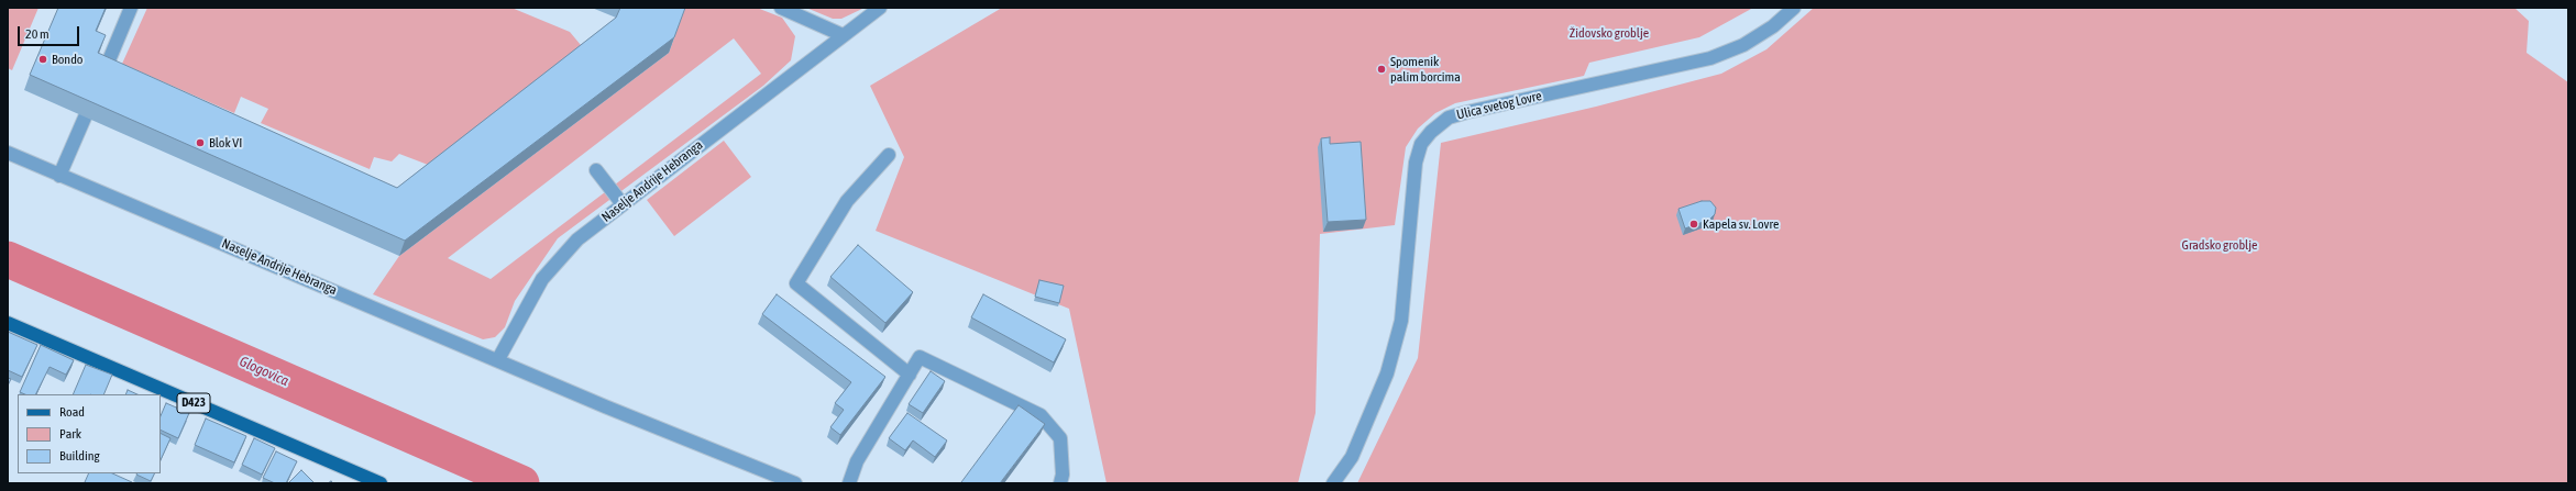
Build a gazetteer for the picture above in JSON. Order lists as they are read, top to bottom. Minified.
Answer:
{"streets":{"main road":["D423"],"street":["Ulica svetog Lovre","Naselje Andrije Hebranga"]},"water":["Glogovica"],"parks":["Židovsko groblje","Gradsko groblje"],"places":["Bondo","Spomenik palim borcima","Blok VI","Kapela sv. Lovre"],"legend":["Road","Park","Building"],"scale_bar":"20 m"}
